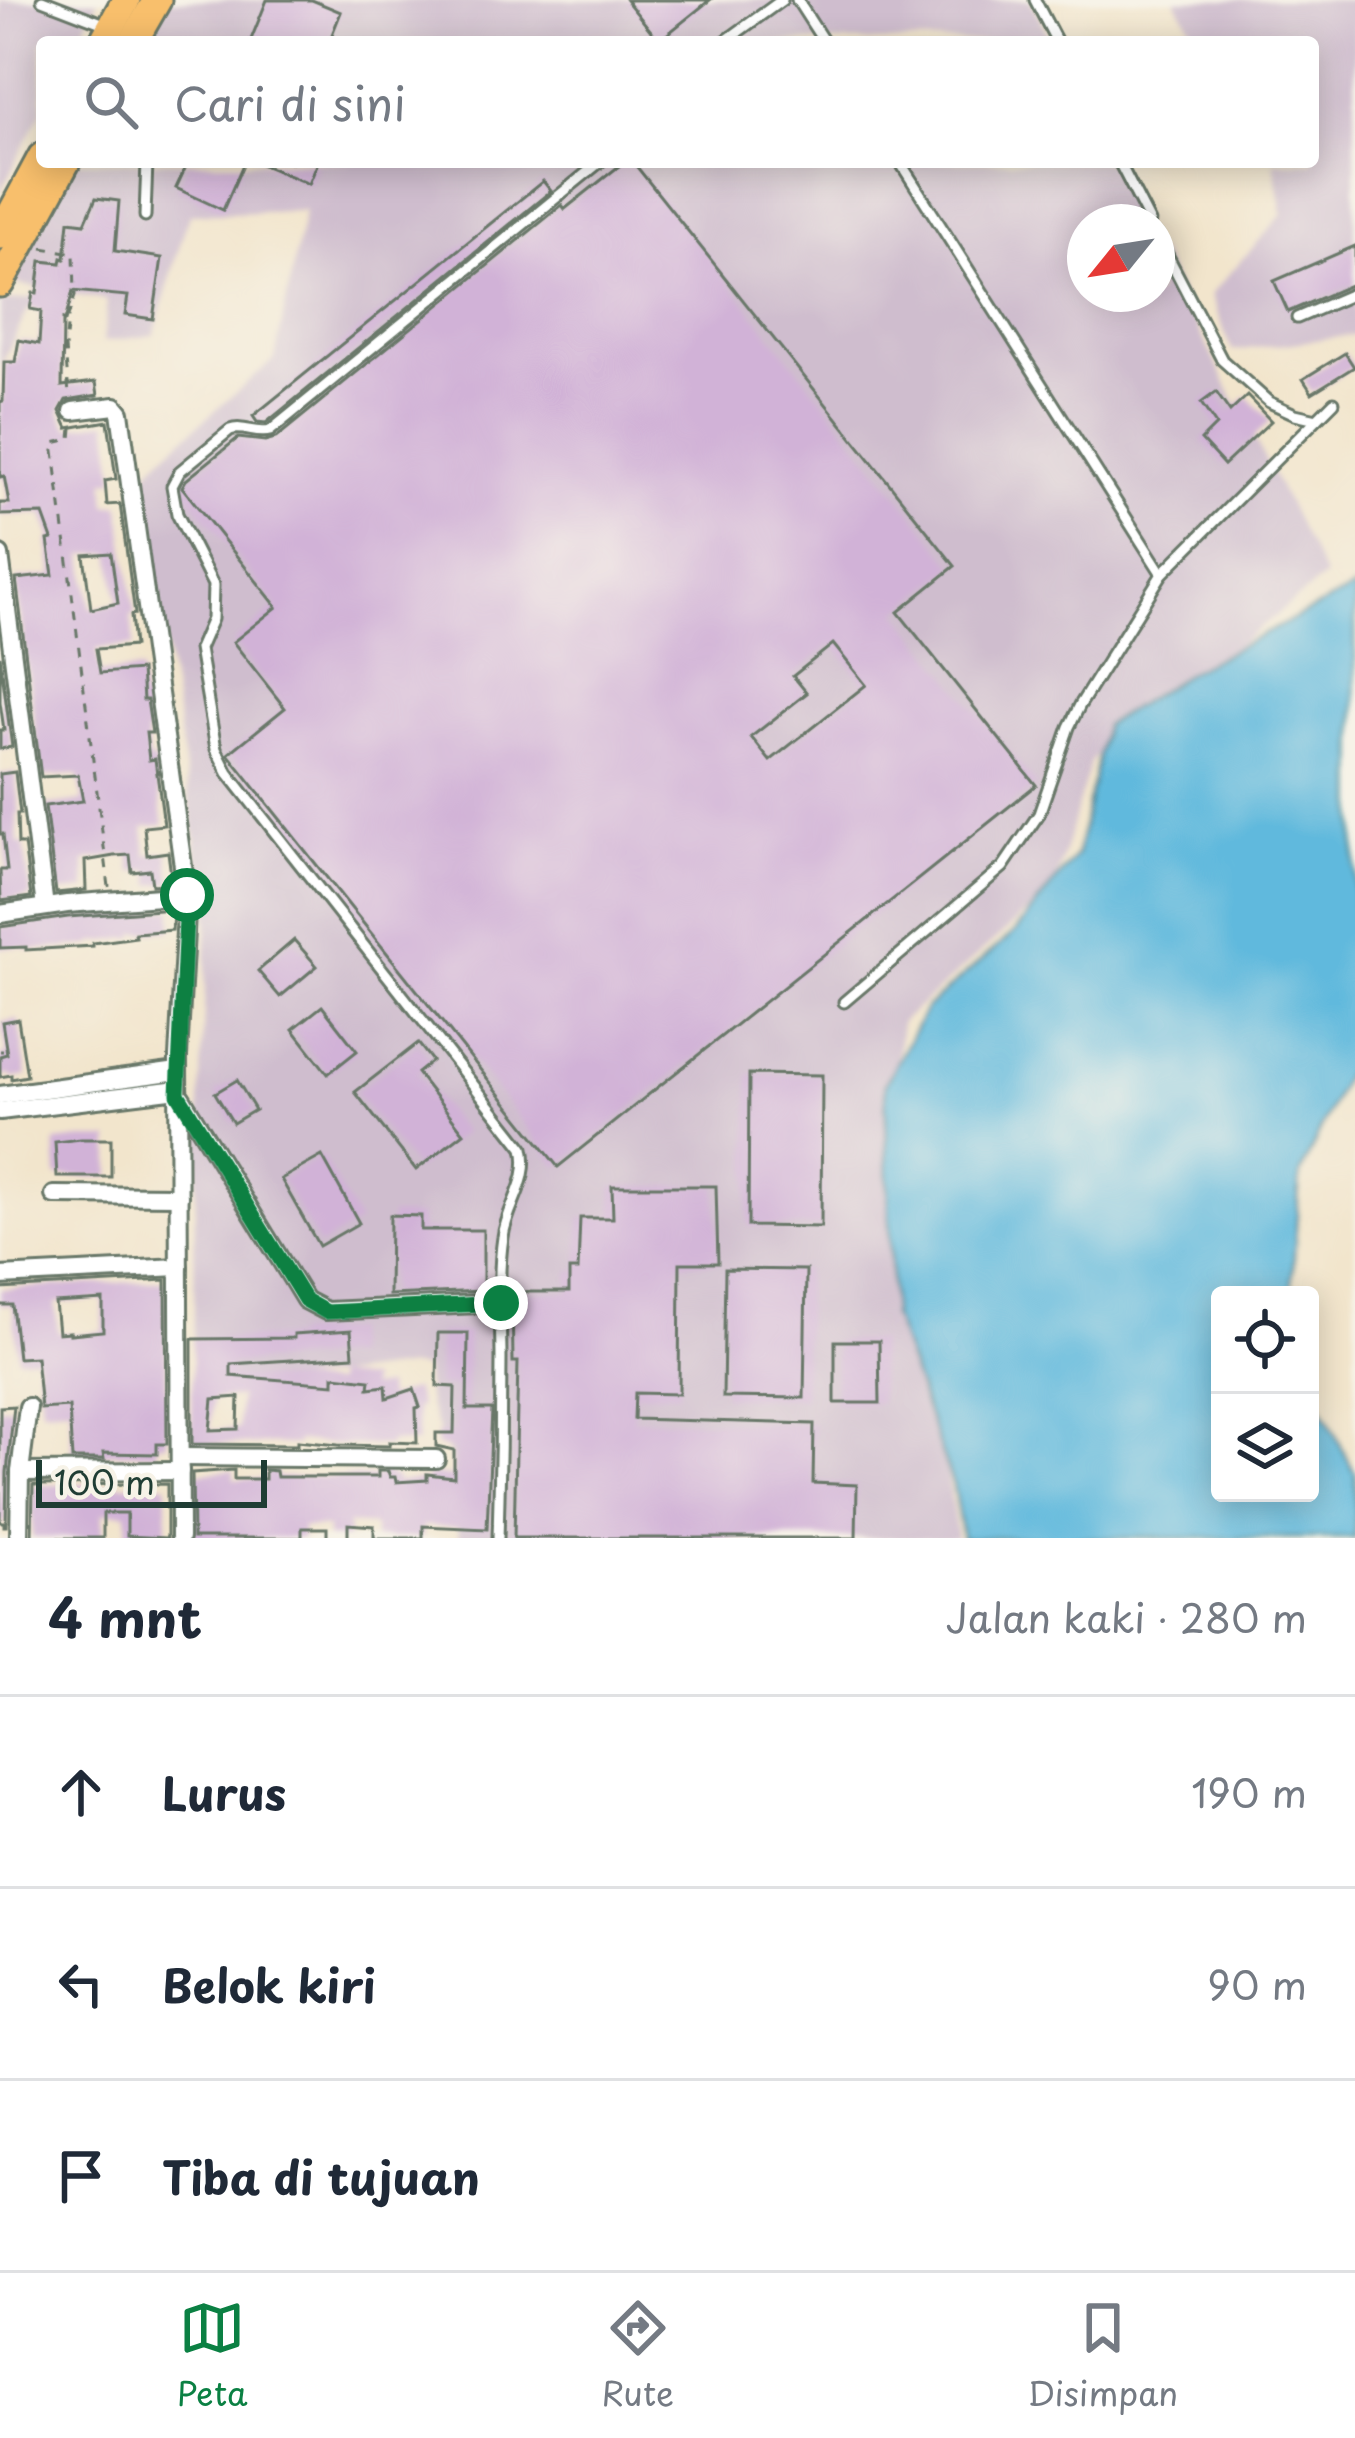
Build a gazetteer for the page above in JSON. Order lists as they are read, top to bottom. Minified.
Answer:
{"scale_bar":"100 m","north":"bottom left","page":{"search":"Cari di sini","scale":"100 m","heading":["4 mnt","Jalan kaki · 280 m"],"list":[["Lurus","190 m"],["Belok kiri","90 m"],"Tiba di tujuan"],"nav":["Peta","Rute","Disimpan"]}}
